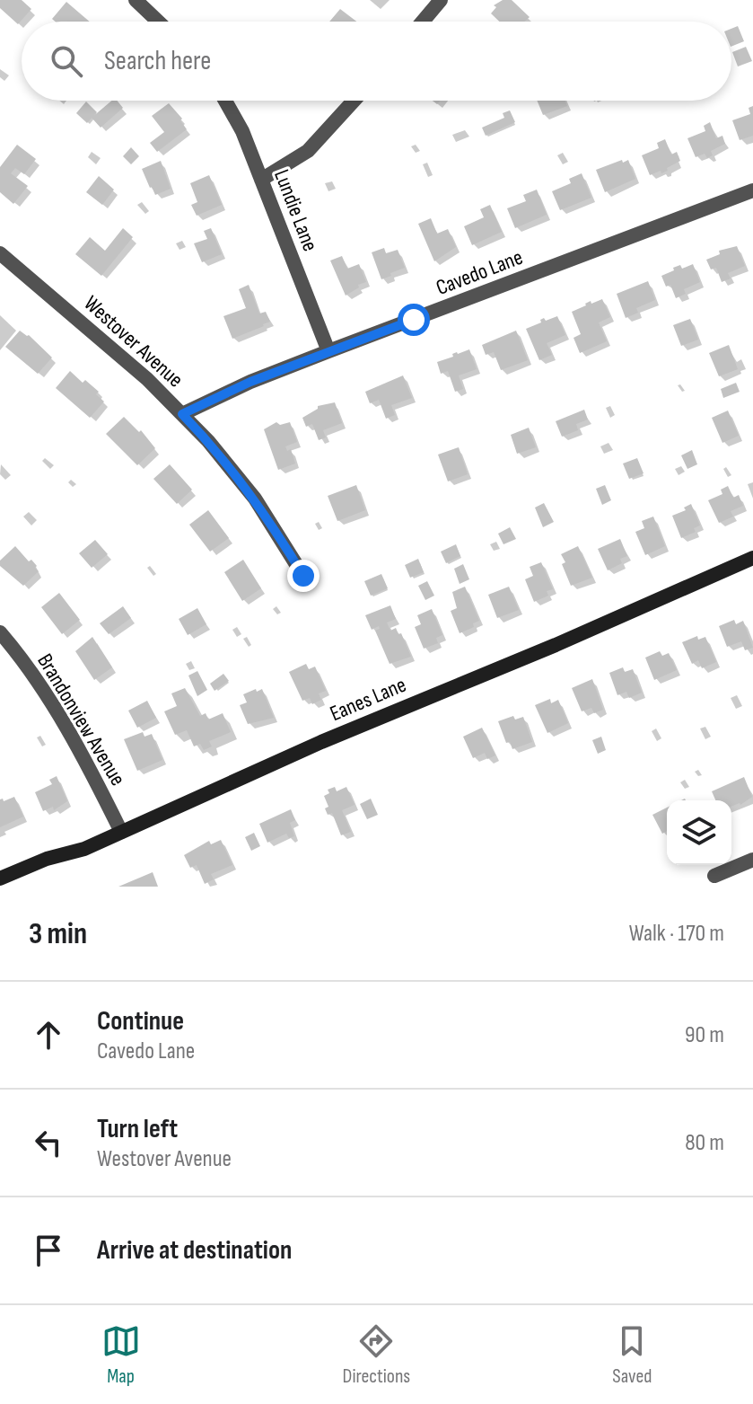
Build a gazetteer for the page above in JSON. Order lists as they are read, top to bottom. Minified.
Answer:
{"streets":{"street":["Lundie Lane","Cavedo Lane","Westover Avenue","Eanes Lane","Brandonview Avenue"]},"crossings":[["Lundie Lane","Cavedo Lane"],["Cavedo Lane","Westover Avenue"],["Eanes Lane","Brandonview Avenue"]],"page":{"search":"Search here","heading":["3 min","Walk · 170 m"],"list":[["Continue","Cavedo Lane","90 m"],["Turn left","Westover Avenue","80 m"],"Arrive at destination"],"nav":["Map","Directions","Saved"]}}
